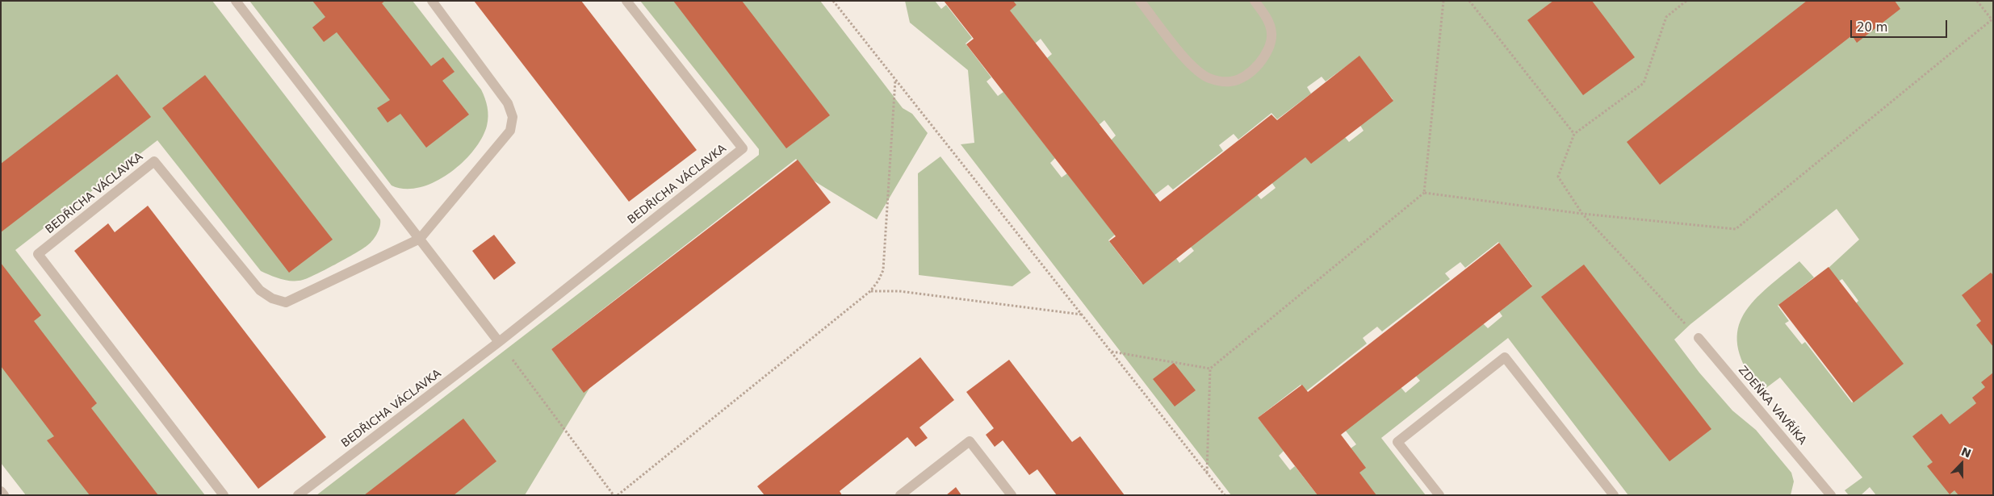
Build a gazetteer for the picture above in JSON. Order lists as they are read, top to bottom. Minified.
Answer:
{"streets":{"street":["BEDŘICHA VÁCLAVKA","ZDEŇKA VAVŘÍKA"]},"scale_bar":"20 m","north":"top"}
